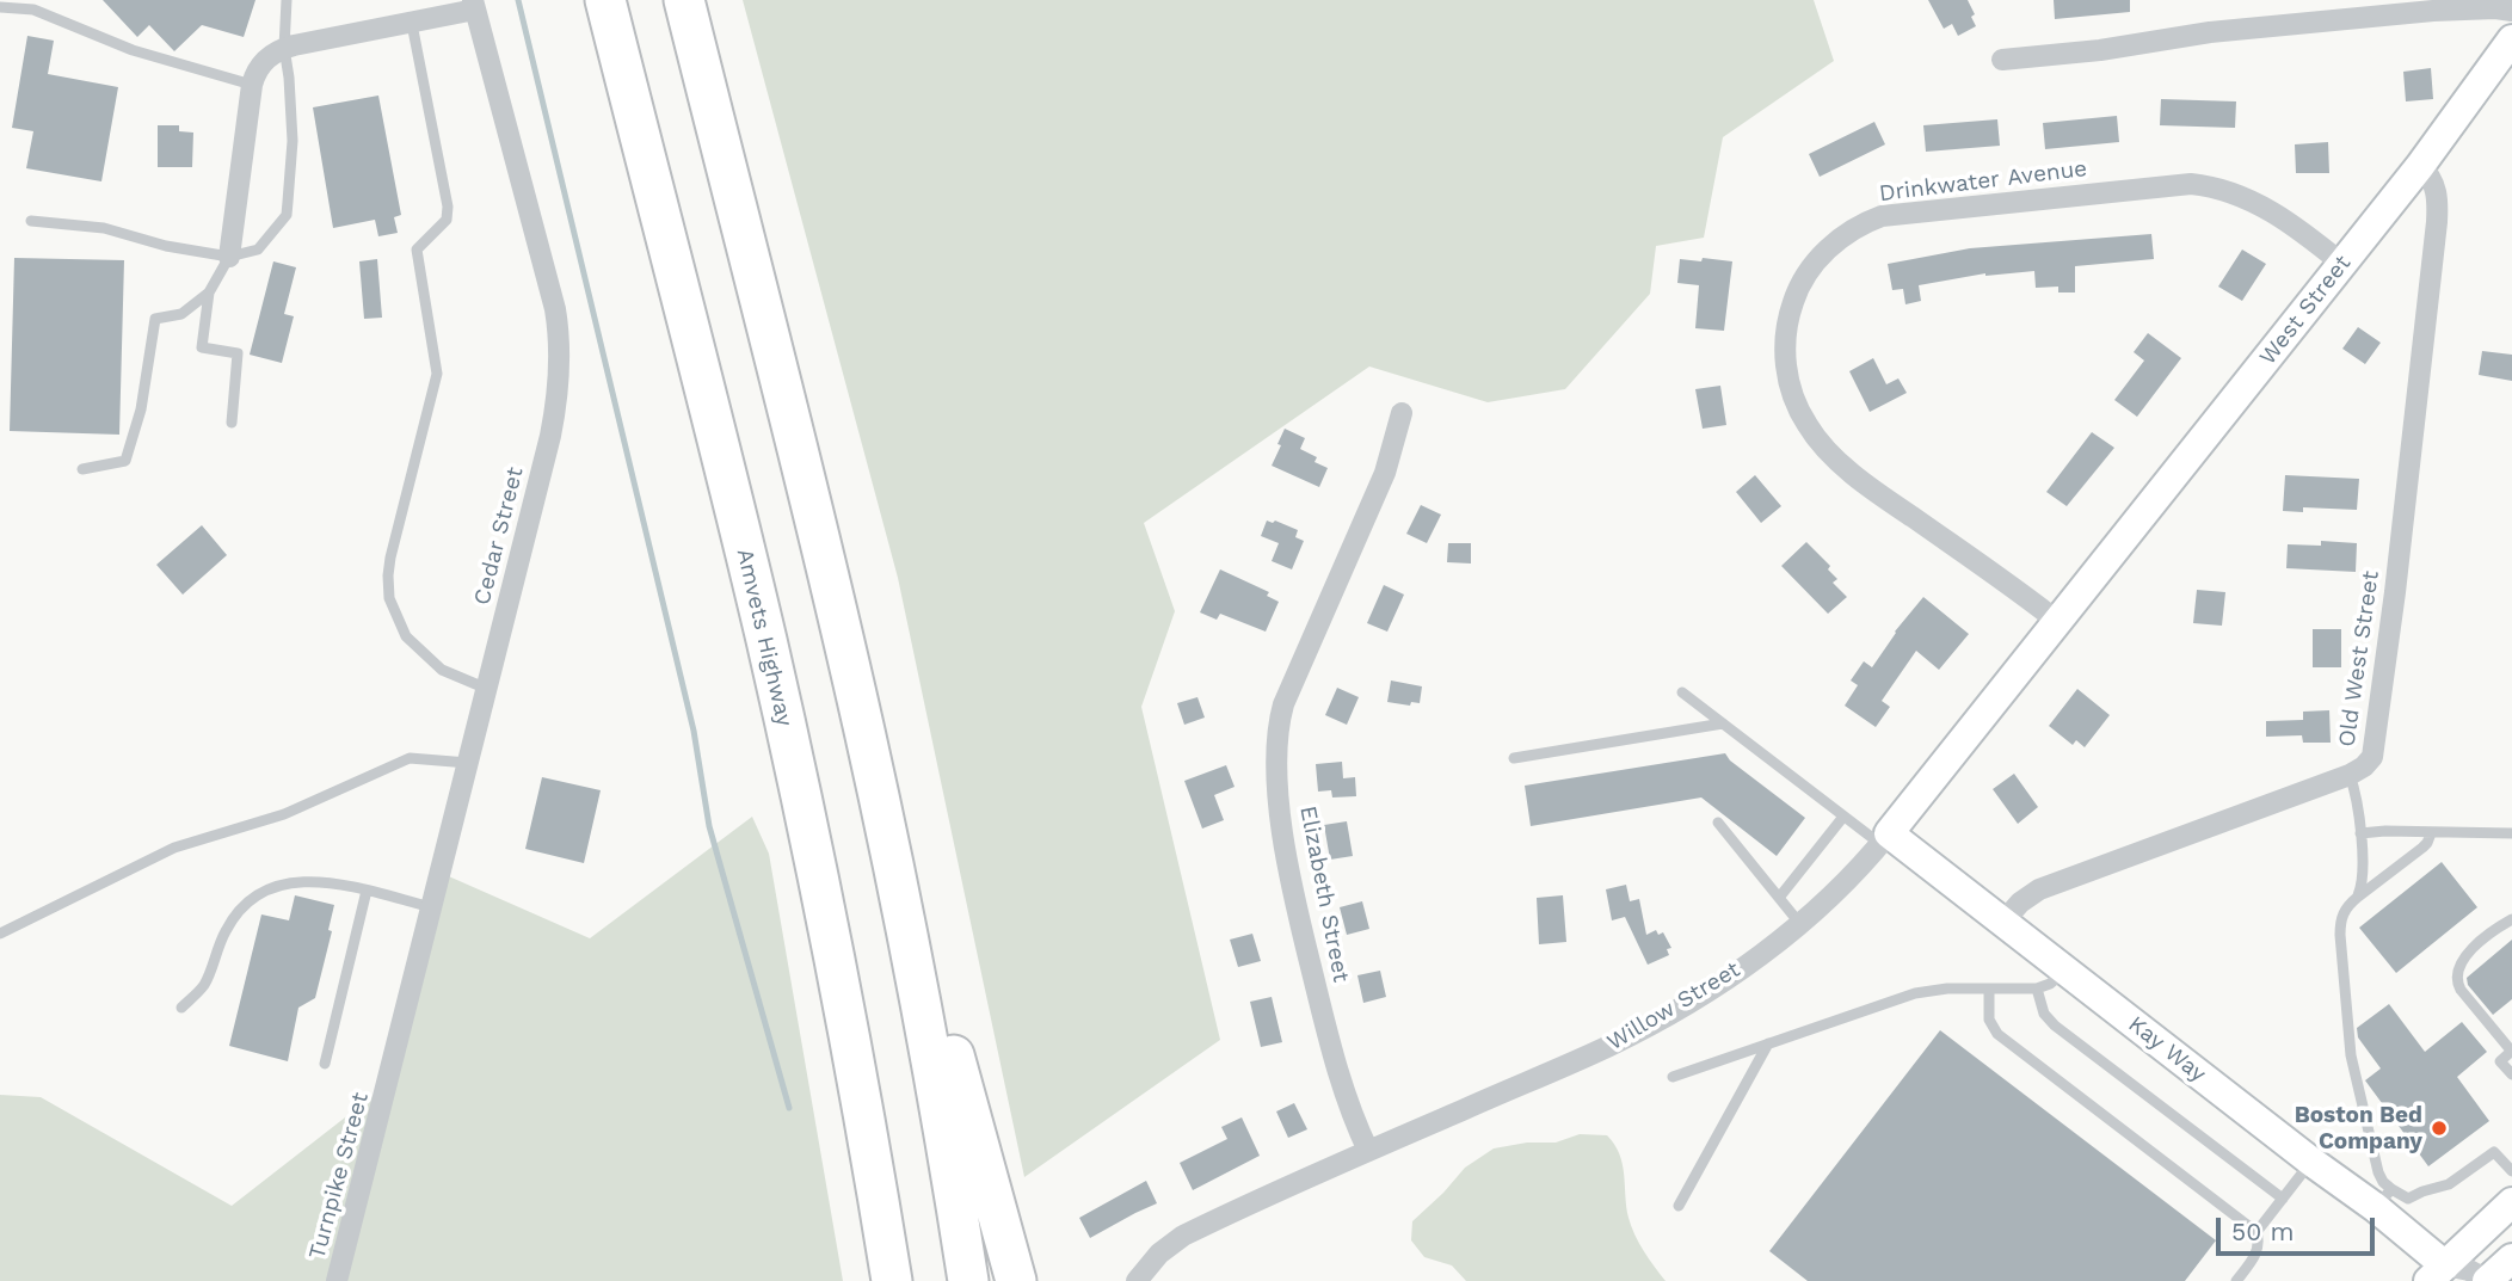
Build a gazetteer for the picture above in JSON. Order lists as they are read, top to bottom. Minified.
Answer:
{"streets":{"highway":["Amvets Highway"],"street":["Drinkwater Avenue","West Street","Cedar Street","Old West Street","Elizabeth Street","Willow Street","Kay Way","Turnpike Street"]},"crossings":[["Drinkwater Avenue","West Street"],["Drinkwater Avenue","Willow Street"],["West Street","Old West Street"],["West Street","Willow Street"],["Cedar Street","Turnpike Street"],["Old West Street","Kay Way"],["Elizabeth Street","Willow Street"],["Willow Street","Kay Way"]],"places":["Boston Bed Company"],"scale_bar":"50 m"}
